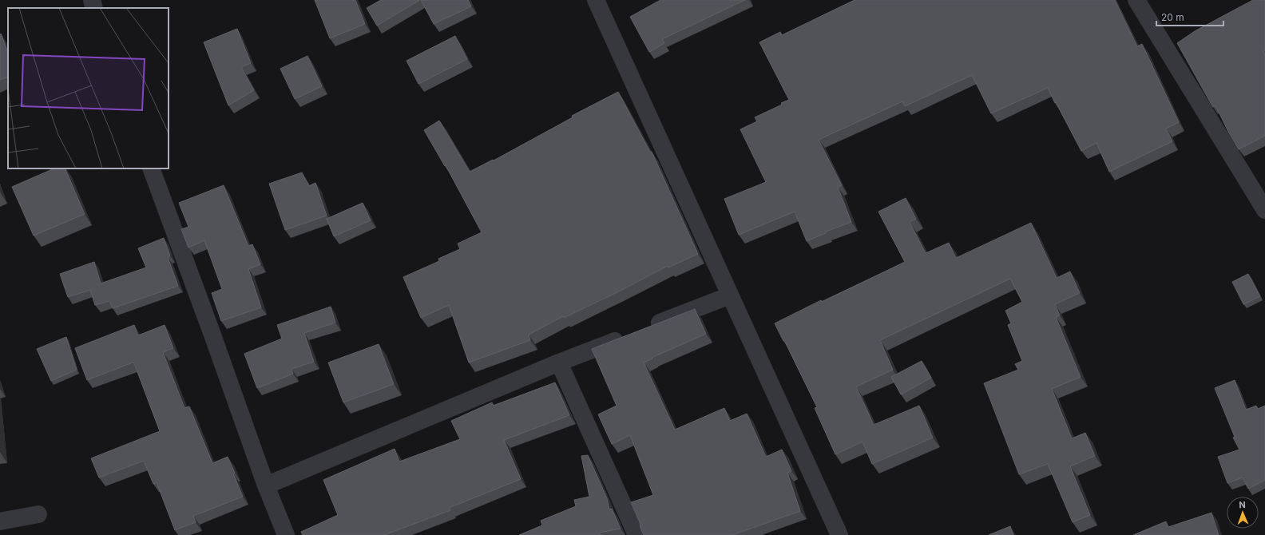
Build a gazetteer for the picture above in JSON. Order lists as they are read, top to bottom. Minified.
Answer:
{"scale_bar":"20 m","north":"top"}
